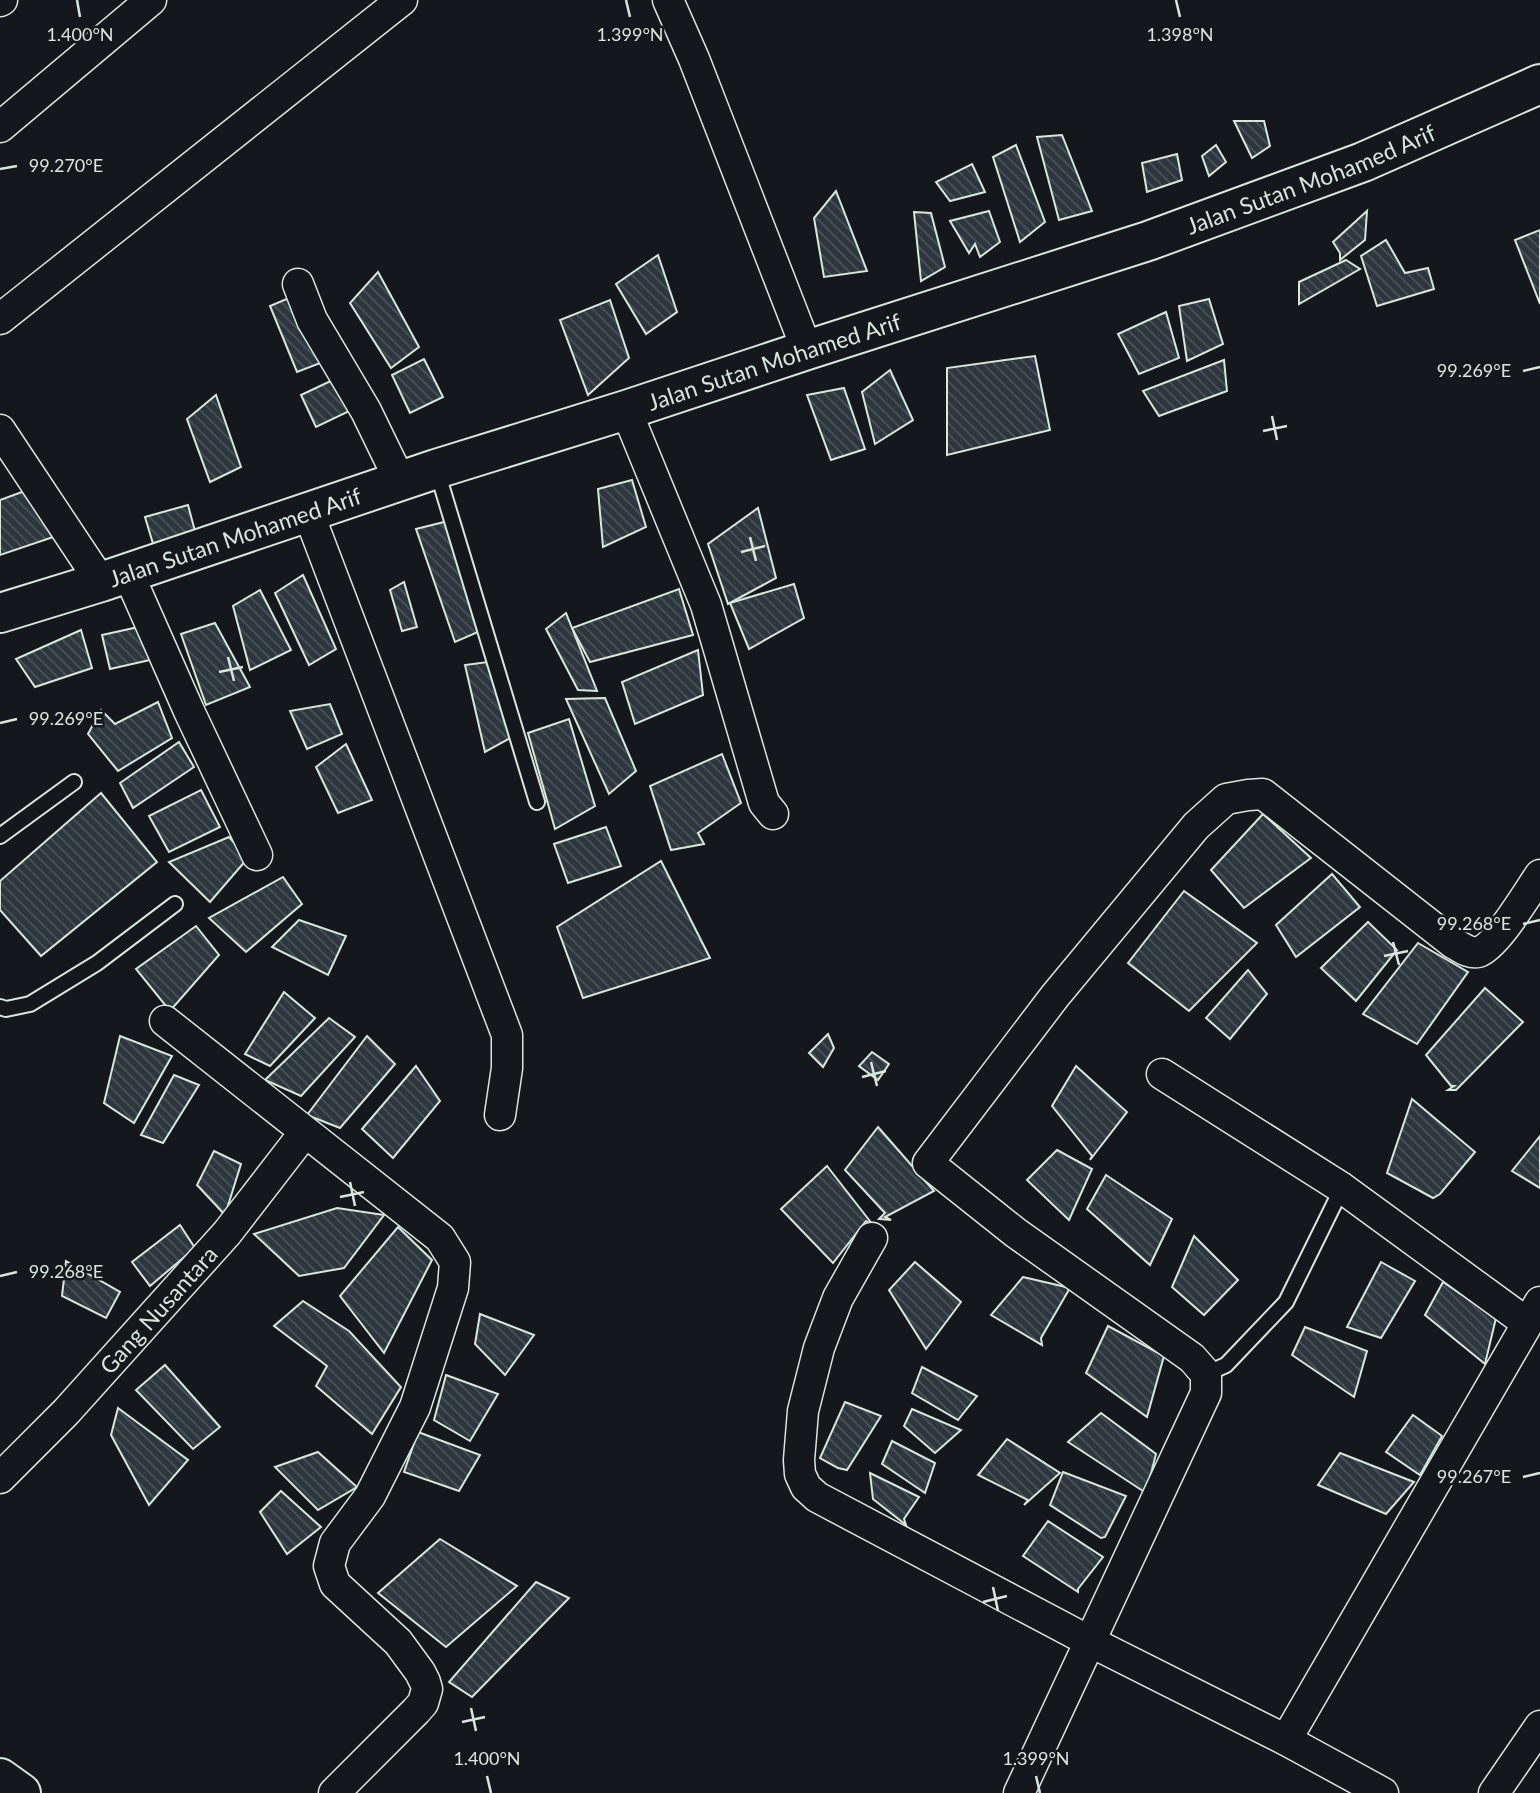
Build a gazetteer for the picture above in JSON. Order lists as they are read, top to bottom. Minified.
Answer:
{"streets":{"street":["Jalan Sutan Mohamed Arif","Gang Nusantara"]},"coordinates":["1.400°N","1.399°N","1.398°N","99.270°E","99.269°E","99.268°E","99.267°E"]}
